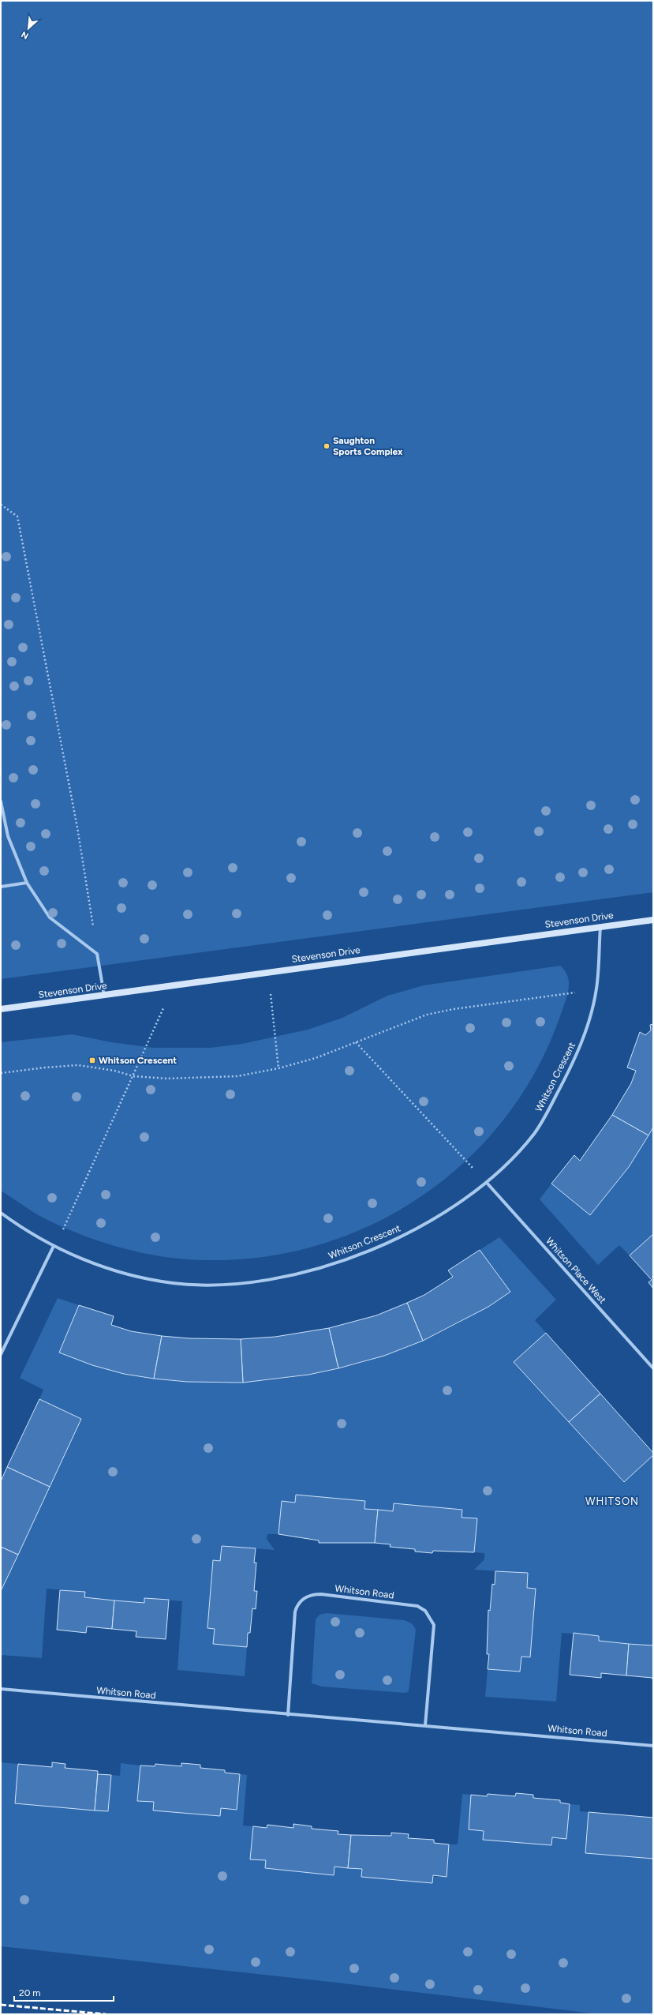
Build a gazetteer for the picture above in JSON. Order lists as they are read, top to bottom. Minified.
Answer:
{"streets":{"street":["Stevenson Drive","Whitson Crescent","Whitson Place West","Whitson Road"]},"crossings":[["Stevenson Drive","Whitson Crescent"],["Whitson Crescent","Whitson Place West"]],"districts":["WHITSON"],"places":{"other":["Saughton Sports Complex"],"transit":["Whitson Crescent"]},"scale_bar":"20 m","north":"bottom left"}
